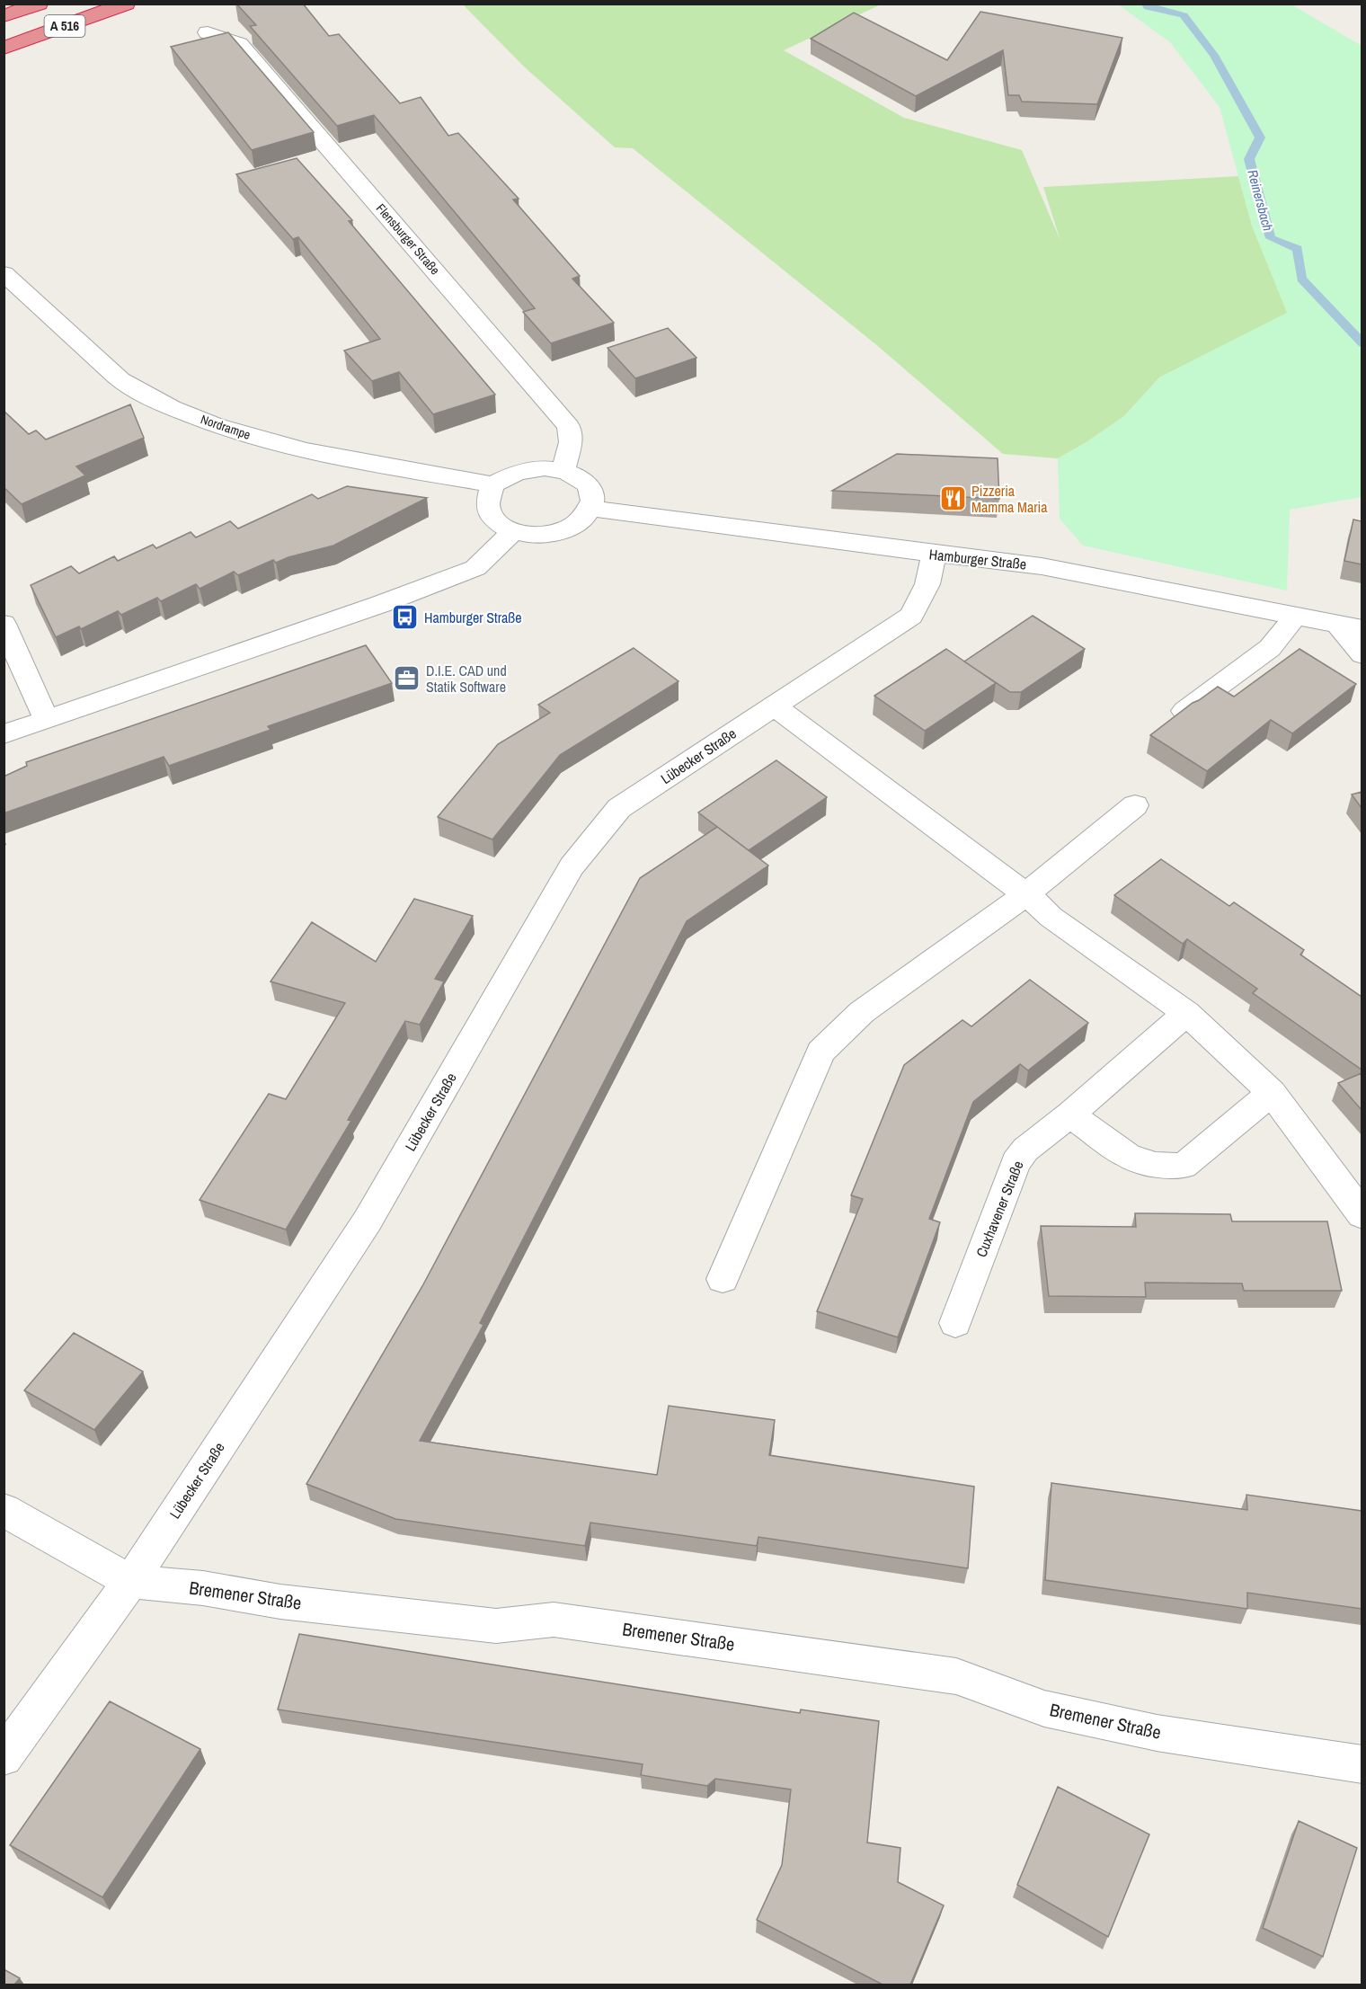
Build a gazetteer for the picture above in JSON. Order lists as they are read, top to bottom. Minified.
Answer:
{"streets":{"highway":["A 516"],"street":["Flensburger Straße","Nordrampe","Hamburger Straße","Lübecker Straße","Cuxhavener Straße","Bremener Straße"]},"crossings":[["Flensburger Straße","Nordrampe"],["Flensburger Straße","Hamburger Straße"],["Nordrampe","Hamburger Straße"],["Hamburger Straße","Lübecker Straße"],["Lübecker Straße","Bremener Straße"]],"water":["Reinersbach"],"places":{"restaurant":["Pizzeria Mamma Maria"],"bus stop":["Hamburger Straße"],"office":["D.I.E. CAD und Statik Software"]}}
